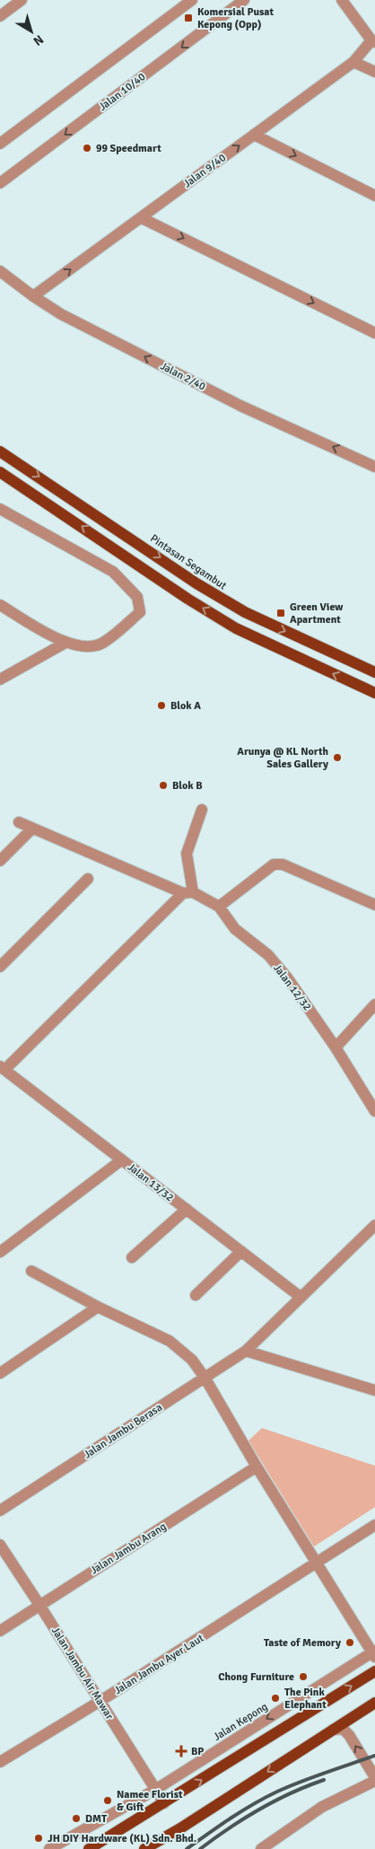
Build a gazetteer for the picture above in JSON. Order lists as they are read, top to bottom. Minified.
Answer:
{"streets":{"main road":["Pintasan Segambut"],"street":["Jalan 10/40","Jalan 9/40","Jalan 2/40","Jalan 12/32","Jalan 13/32","Jalan Jambu Berasa","Jalan Jambu Arang","Jalan Jambu Ayer Laut","Jalan Jambu Air Mawar","Jalan Kepong"]},"crossings":[["Jalan 9/40","Jalan 2/40"],["Jalan 13/32","Jalan Jambu Berasa"],["Jalan Jambu Arang","Jalan Jambu Air Mawar"],["Jalan Jambu Ayer Laut","Jalan Jambu Air Mawar"],["Jalan Jambu Air Mawar","Jalan Kepong"]],"one_way":["Jalan 9/40","Jalan 2/40","Jalan Kepong"],"places":{"transit":["Komersial Pusat Kepong (Opp)","Green View Apartment"],"other":["99 Speedmart","Blok A","Arunya @ KL North Sales Gallery","Blok B","Taste of Memory","Chong Furniture","The Pink Elephant","Namee Florist & Gift","DMT","JH DIY Hardware (KL) Sdn. Bhd."],"health":["BP"]},"north":"bottom right"}
